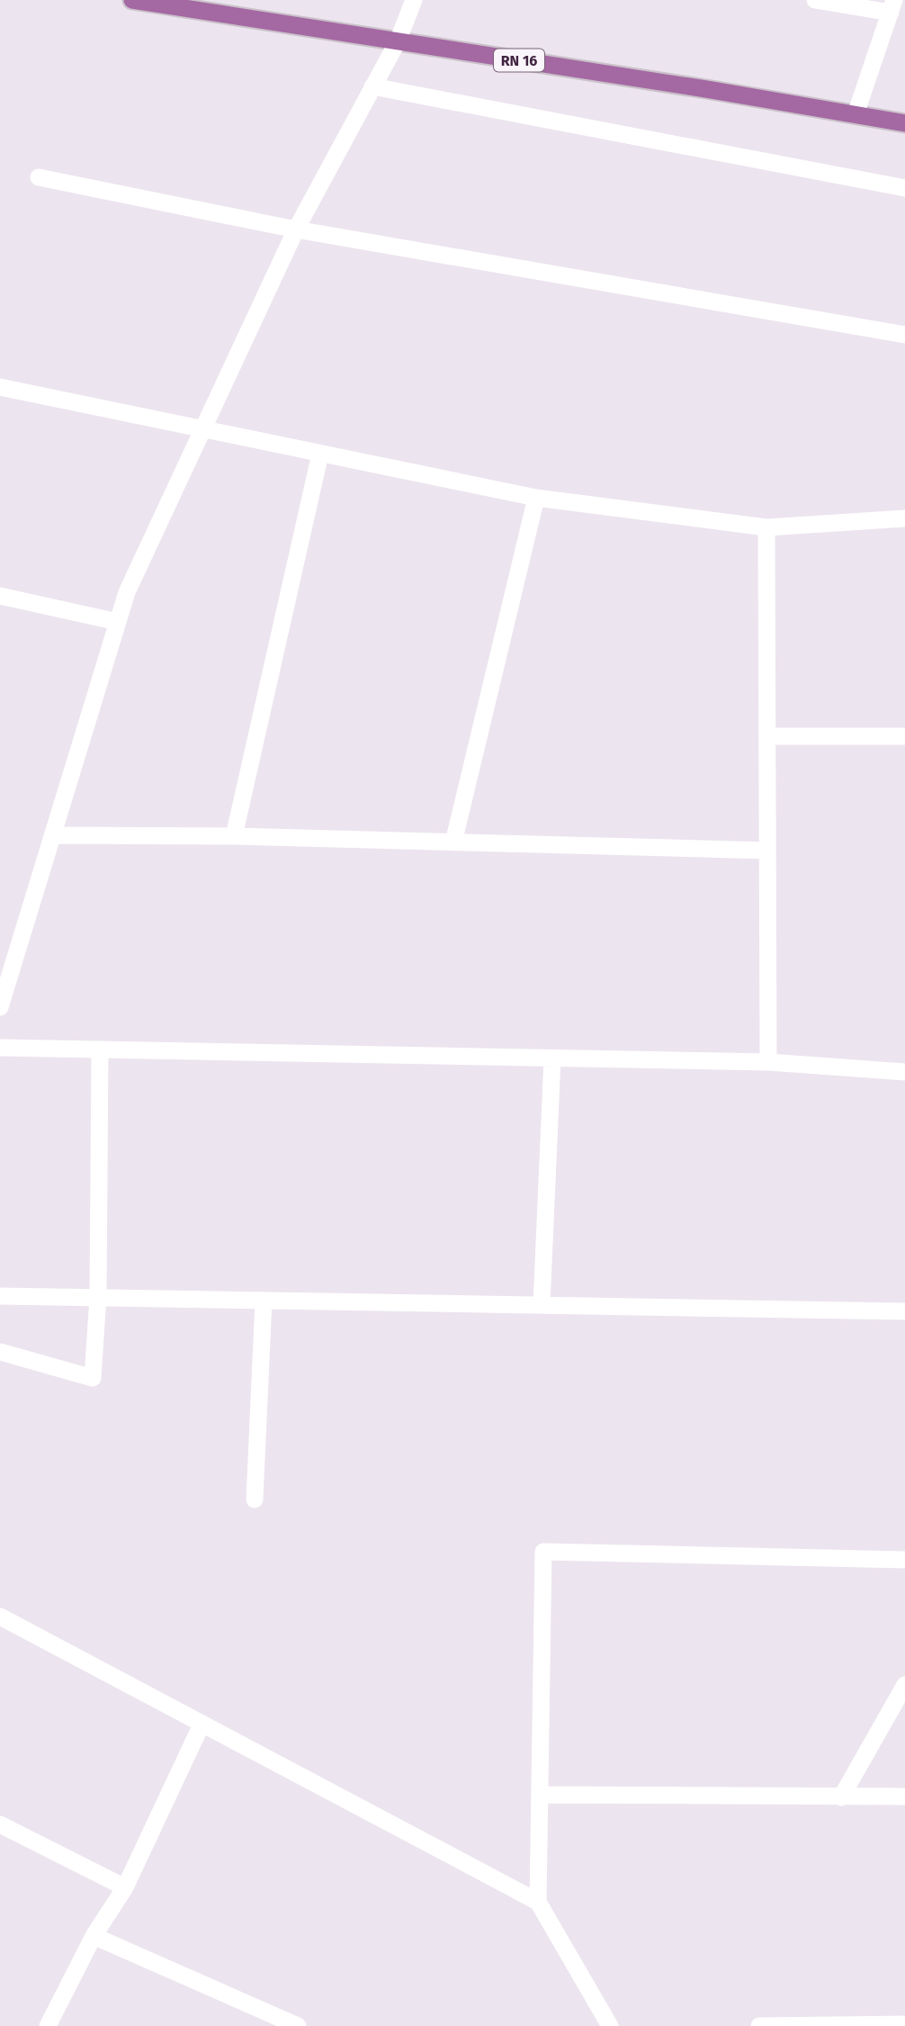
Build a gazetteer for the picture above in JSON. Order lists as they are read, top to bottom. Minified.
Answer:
{"streets":{"main road":["RN 16"]}}
